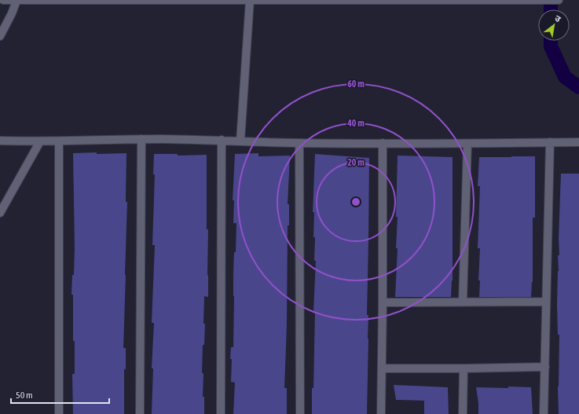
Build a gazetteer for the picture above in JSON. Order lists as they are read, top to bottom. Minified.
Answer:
{"scale_bar":"50 m","north":"top right","rings":["60 m","40 m","20 m"]}
